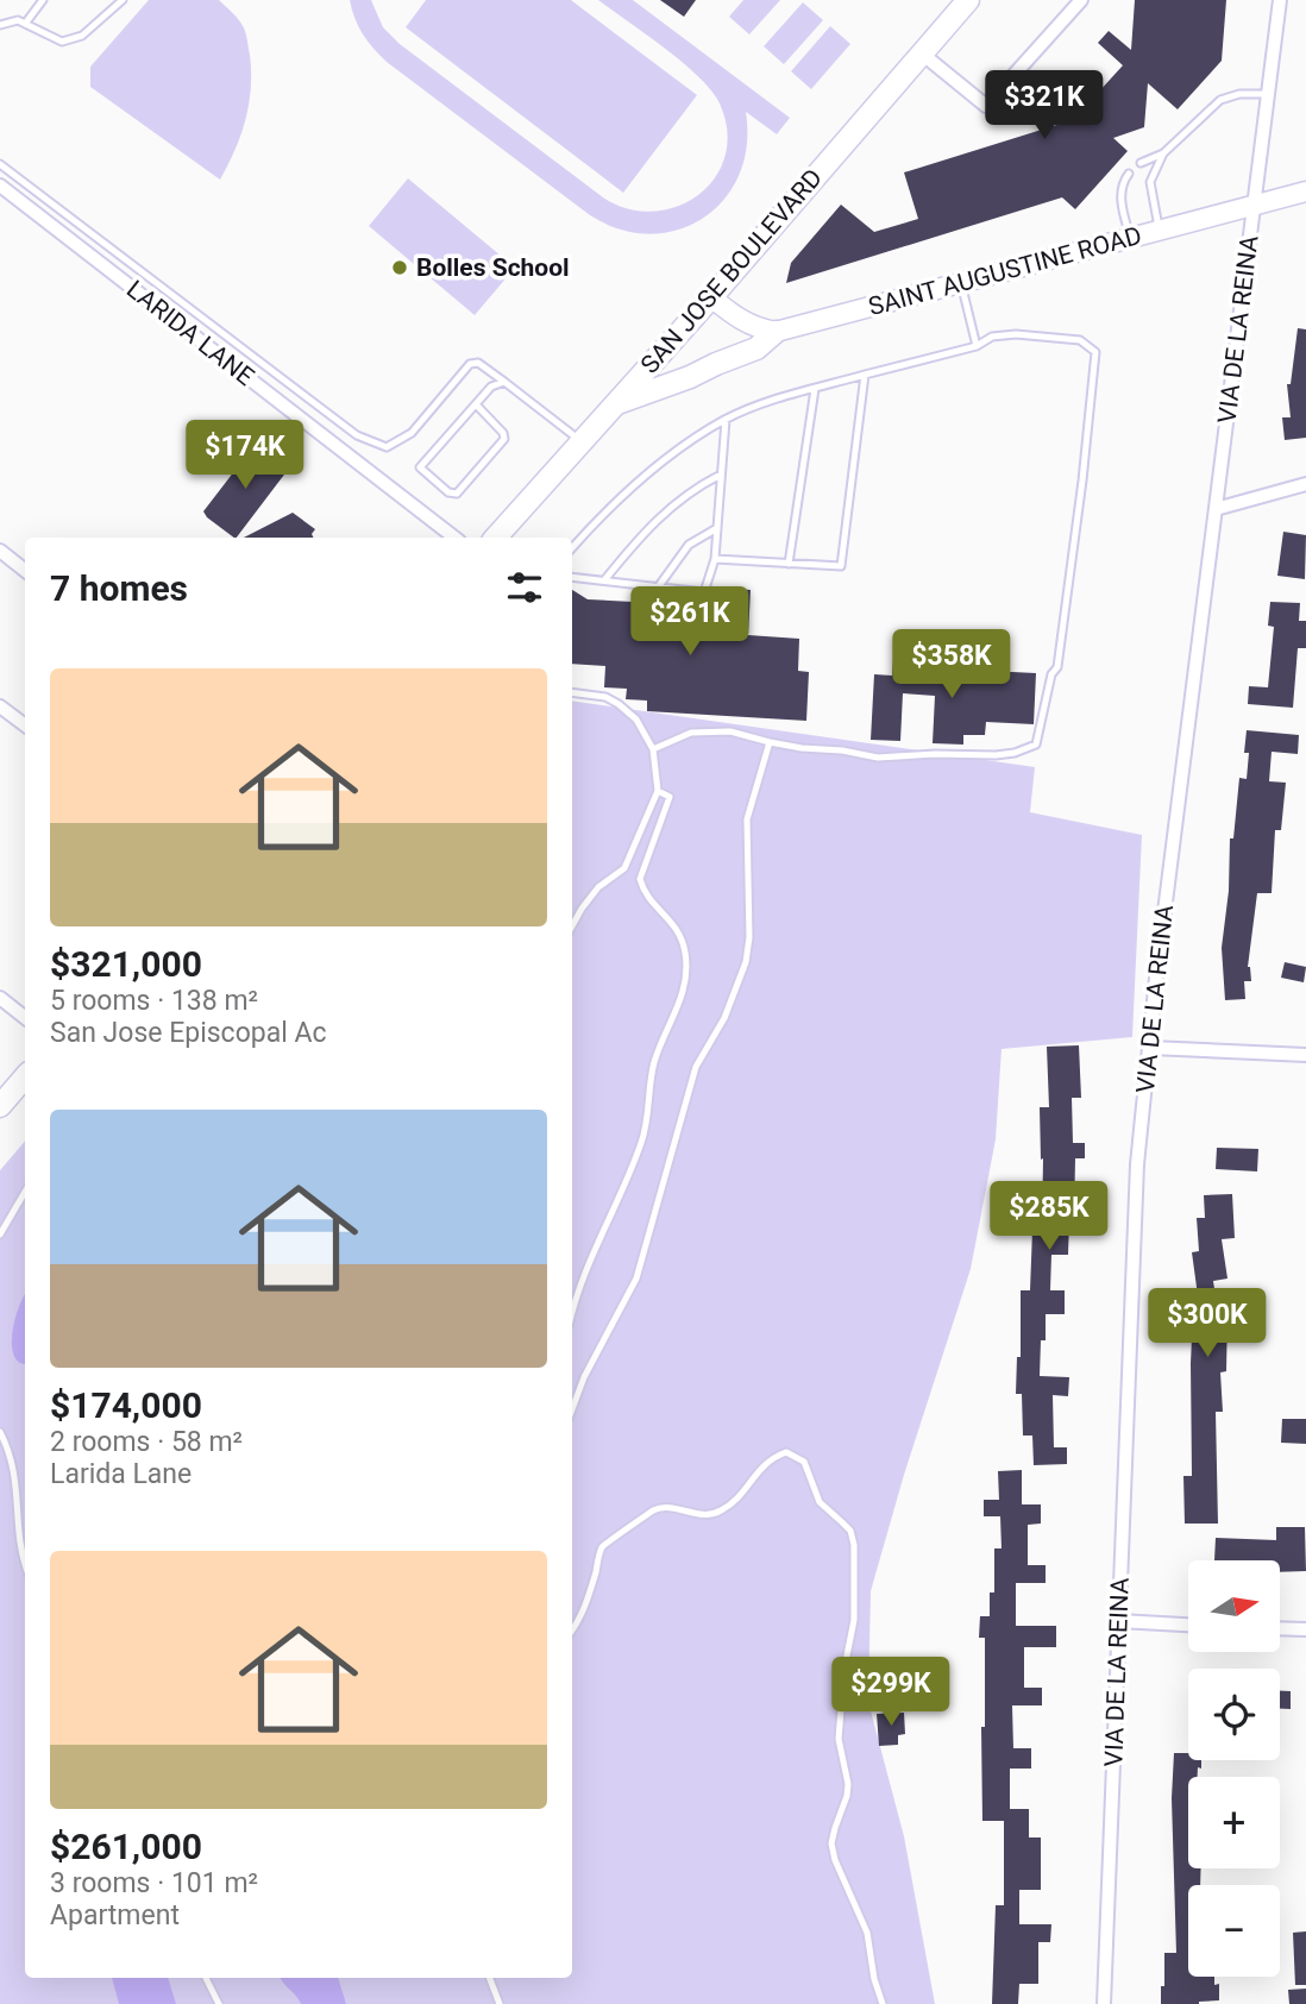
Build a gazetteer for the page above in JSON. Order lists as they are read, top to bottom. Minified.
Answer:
{"streets":{"main road":["SAN JOSE BOULEVARD","SAINT AUGUSTINE ROAD"],"street":["VIA DE LA REINA","LARIDA LANE"]},"crossings":[["SAINT AUGUSTINE ROAD","VIA DE LA REINA"]],"places":["Bolles School"],"north":"right","page":{"price":["$321K","$174K","$261K","$358K","$285K","$300K","$299K"],"heading":"7 homes","list":[{"name":"$321,000","note":"5 rooms · 138 m² · San Jose Episcopal Ac"},{"name":"$174,000","note":"2 rooms · 58 m² · Larida Lane"},{"name":"$261,000","note":"3 rooms · 101 m² · Apartment"}],"map_buttons":["+","−"]}}
